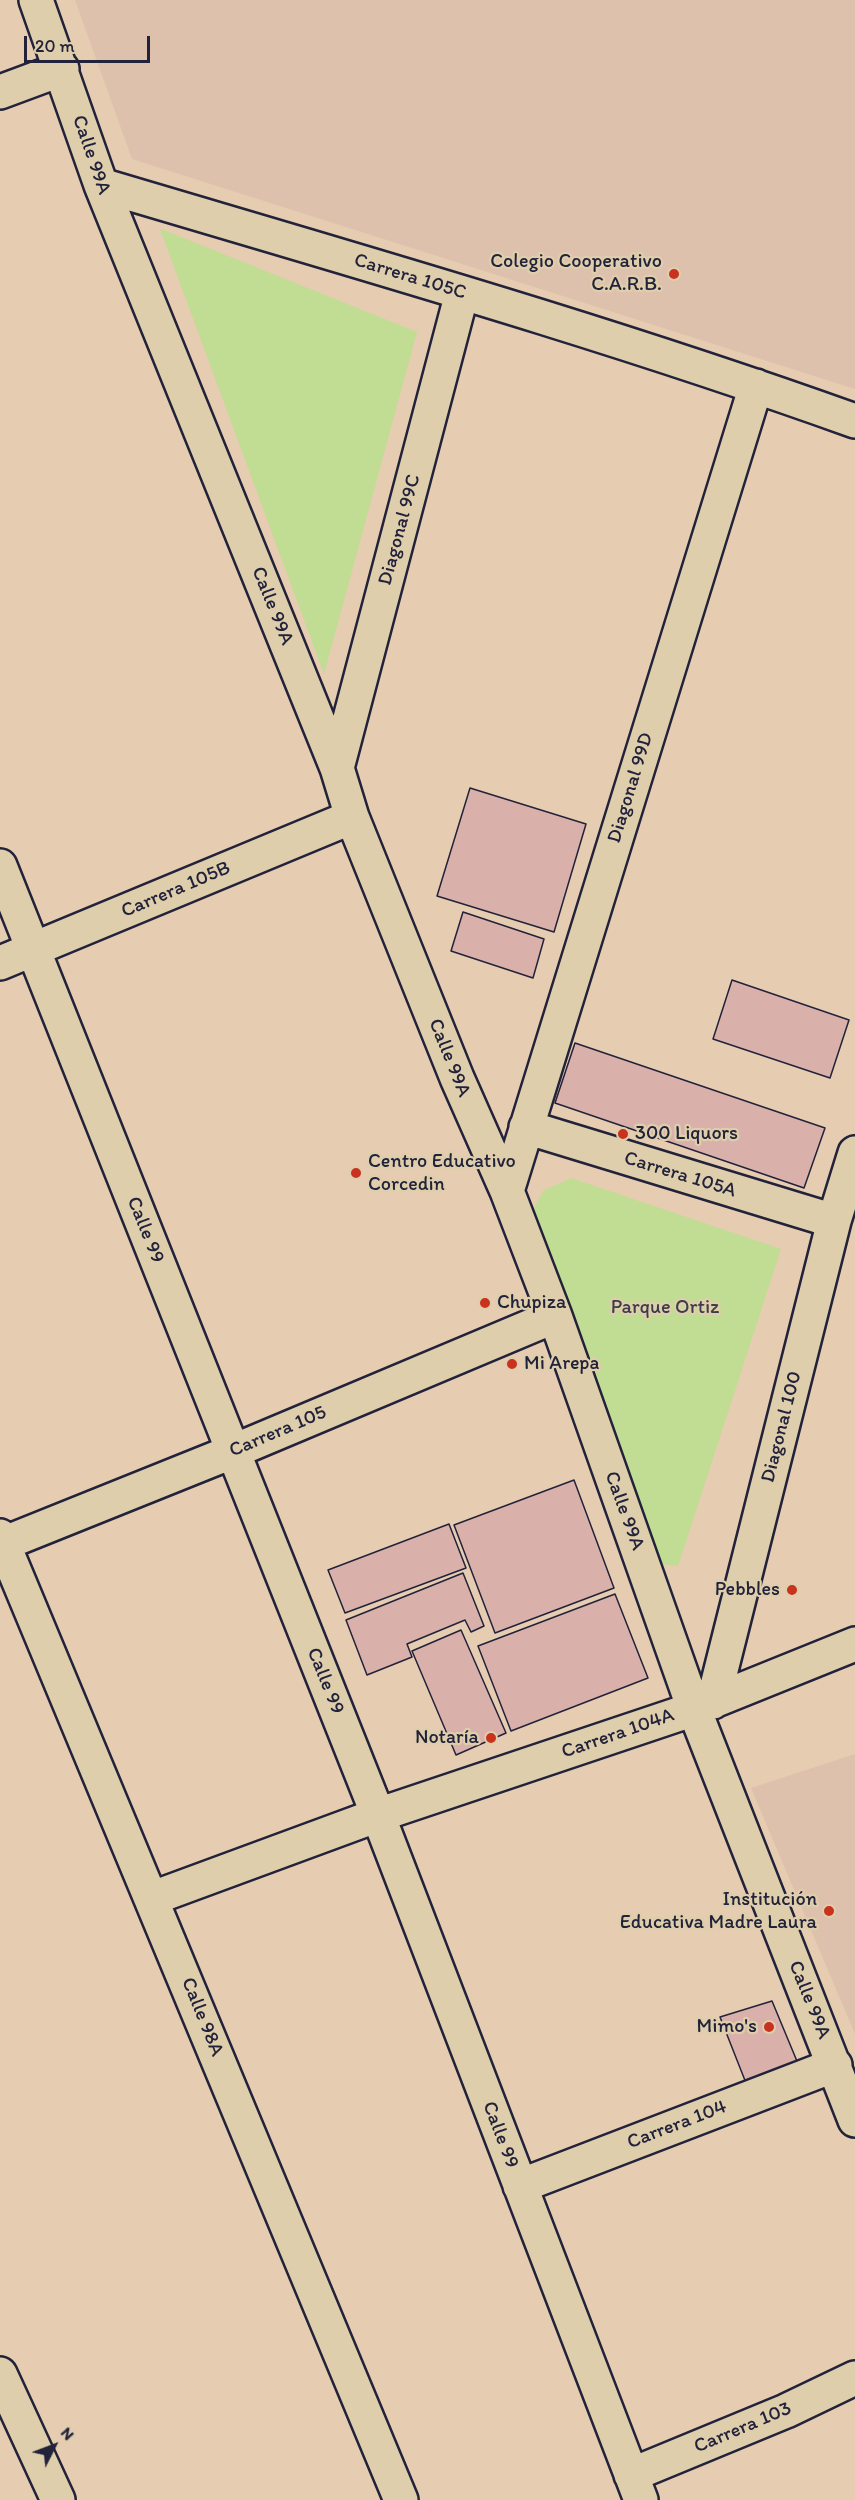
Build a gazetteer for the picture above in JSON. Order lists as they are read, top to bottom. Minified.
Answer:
{"streets":{"street":["Calle 99A","Carrera 105C","Diagonal 99C","Diagonal 99D","Carrera 105B","Carrera 105A","Calle 99","Diagonal 100","Carrera 105","Carrera 104A","Calle 98A","Carrera 104","Carrera 103"]},"crossings":[["Calle 99A","Carrera 105C"],["Calle 99A","Diagonal 99C"],["Calle 99A","Diagonal 99D"],["Calle 99A","Carrera 105B"],["Calle 99A","Diagonal 100"],["Calle 99A","Carrera 105"],["Calle 99A","Carrera 104A"],["Calle 99A","Carrera 104"],["Carrera 105C","Diagonal 99C"],["Carrera 105C","Diagonal 99D"],["Diagonal 99D","Carrera 105A"],["Carrera 105B","Calle 99"],["Carrera 105A","Diagonal 100"],["Calle 99","Carrera 105"],["Calle 99","Carrera 104A"],["Calle 99","Carrera 104"],["Calle 99","Carrera 103"],["Diagonal 100","Carrera 104A"],["Carrera 105","Calle 98A"],["Carrera 104A","Calle 98A"]],"parks":["Parque Ortiz"],"places":["Colegio Cooperativo C.A.R.B.","300 Liquors","Centro Educativo Corcedin","Chupiza","Mi Arepa","Pebbles","Notaría","Institución Educativa Madre Laura","Mimo's"],"scale_bar":"20 m","north":"top right"}
